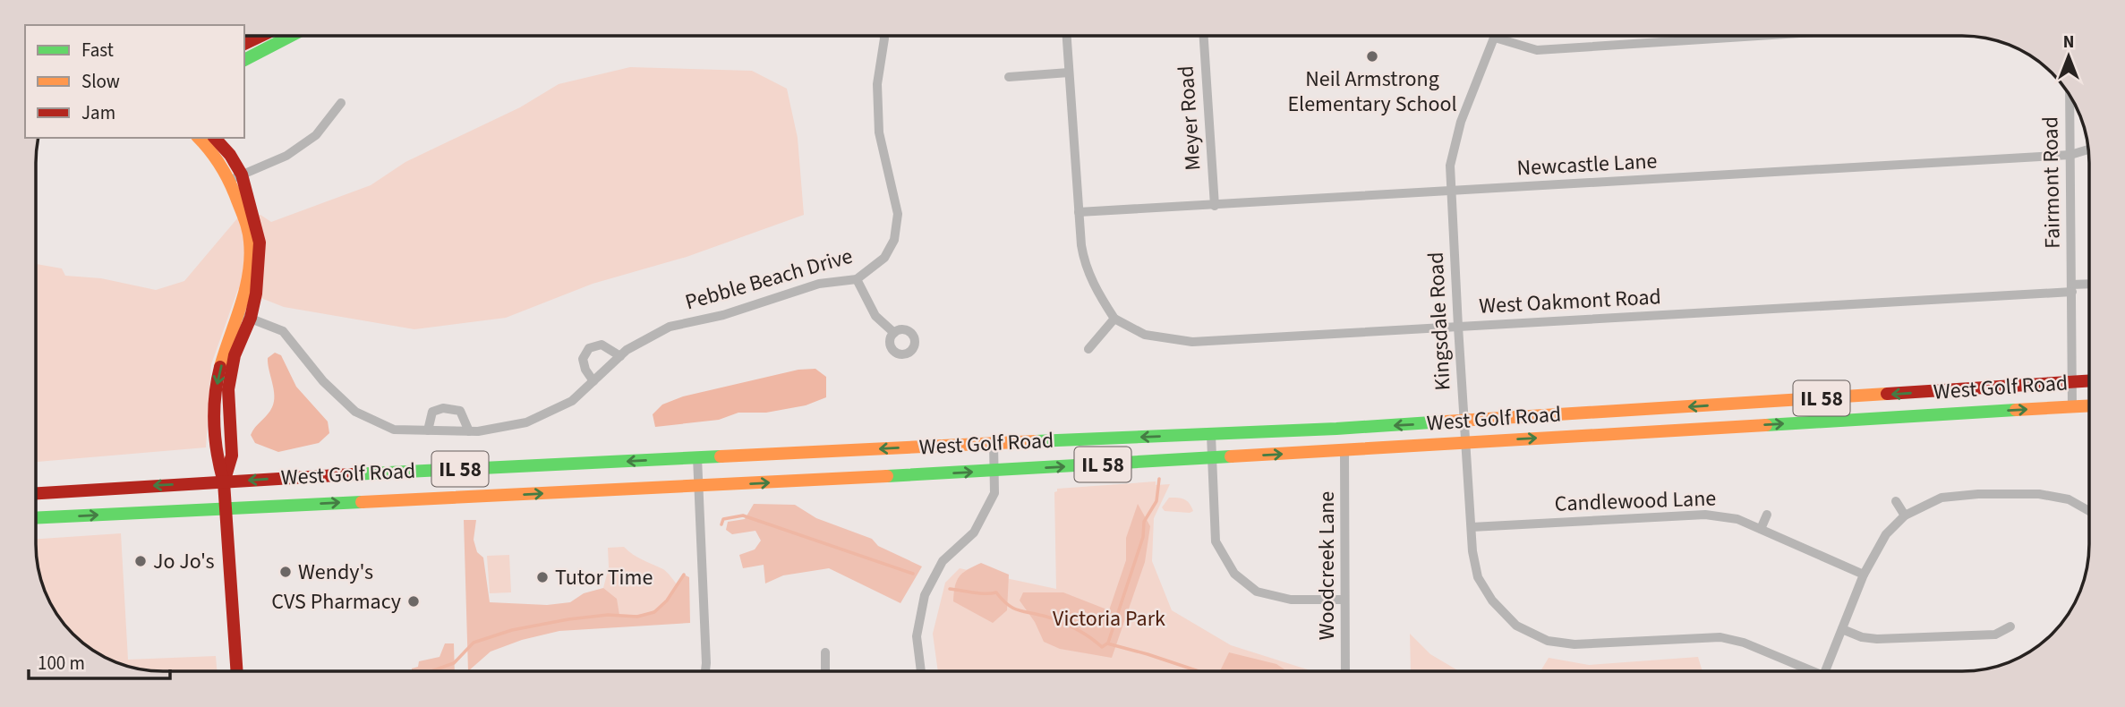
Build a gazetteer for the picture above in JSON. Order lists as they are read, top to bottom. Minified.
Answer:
{"streets":{"main road":["West Golf Road","IL 58"],"street":["Meyer Road","Newcastle Lane","Fairmont Road","Pebble Beach Drive","West Oakmont Road","Kingsdale Road","Candlewood Lane","Woodcreek Lane"]},"crossings":[["Meyer Road","Newcastle Lane"],["Newcastle Lane","Fairmont Road"],["Newcastle Lane","Kingsdale Road"],["Fairmont Road","West Oakmont Road"],["Fairmont Road","West Golf Road"],["West Oakmont Road","Kingsdale Road"],["Kingsdale Road","West Golf Road"],["Kingsdale Road","Candlewood Lane"],["West Golf Road","Woodcreek Lane"]],"parks":["Victoria Park"],"places":["Neil Armstrong Elementary School","Jo Jo's","Wendy's","Tutor Time","CVS Pharmacy"],"legend":["Fast","Slow","Jam"],"scale_bar":"100 m","north":"top"}
